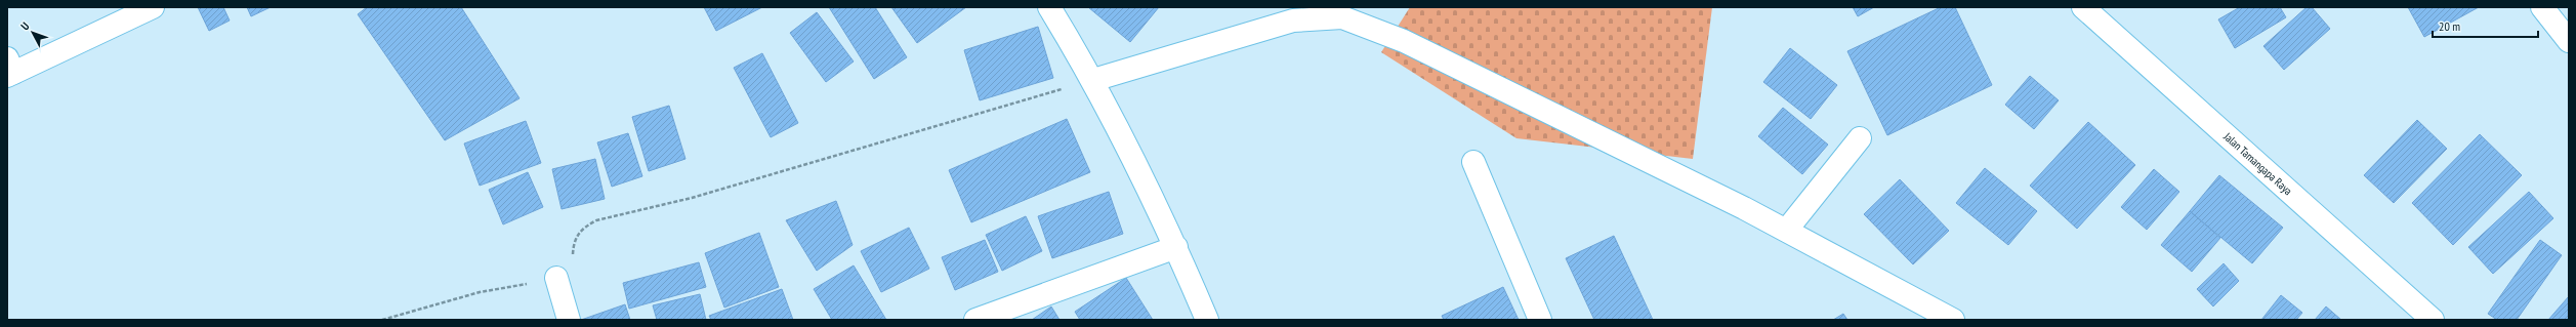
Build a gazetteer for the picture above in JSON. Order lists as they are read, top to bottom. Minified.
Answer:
{"streets":{"street":["Jalan Tamangapa Raya"]},"scale_bar":"20 m","north":"top left"}
